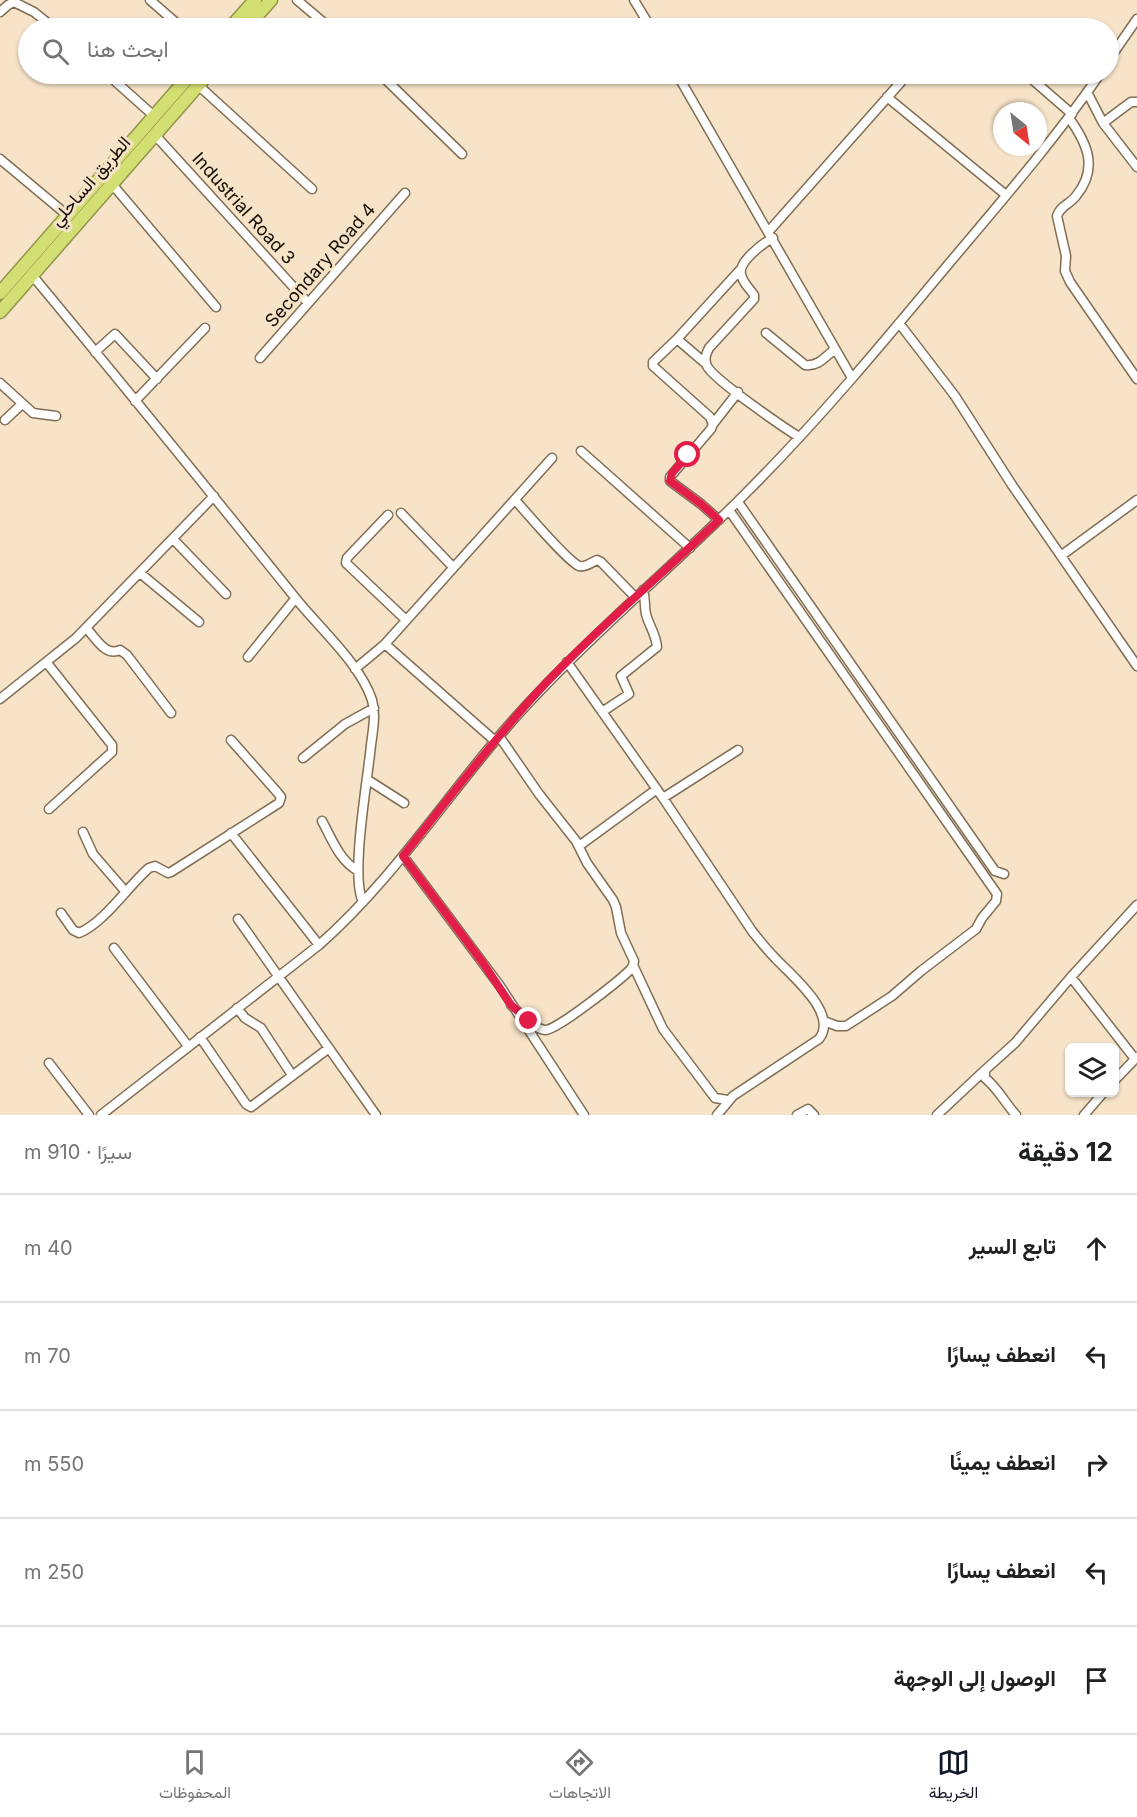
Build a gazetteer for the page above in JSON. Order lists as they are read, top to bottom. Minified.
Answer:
{"streets":{"highway":["الطريق الساحلي"],"street":["Industrial Road 3","Secondary Road 4"]},"crossings":[["الطريق الساحلي","Industrial Road 3"],["Industrial Road 3","Secondary Road 4"]],"north":"bottom right","page":{"search":"ابحث هنا","heading":["12 دقيقة","سيرًا · 910 m"],"list":[["تابع السير","40 m"],["انعطف يسارًا","70 m"],["انعطف يمينًا","550 m"],["انعطف يسارًا","250 m"],"الوصول إلى الوجهة"],"nav":["الخريطة","الاتجاهات","المحفوظات"]}}
